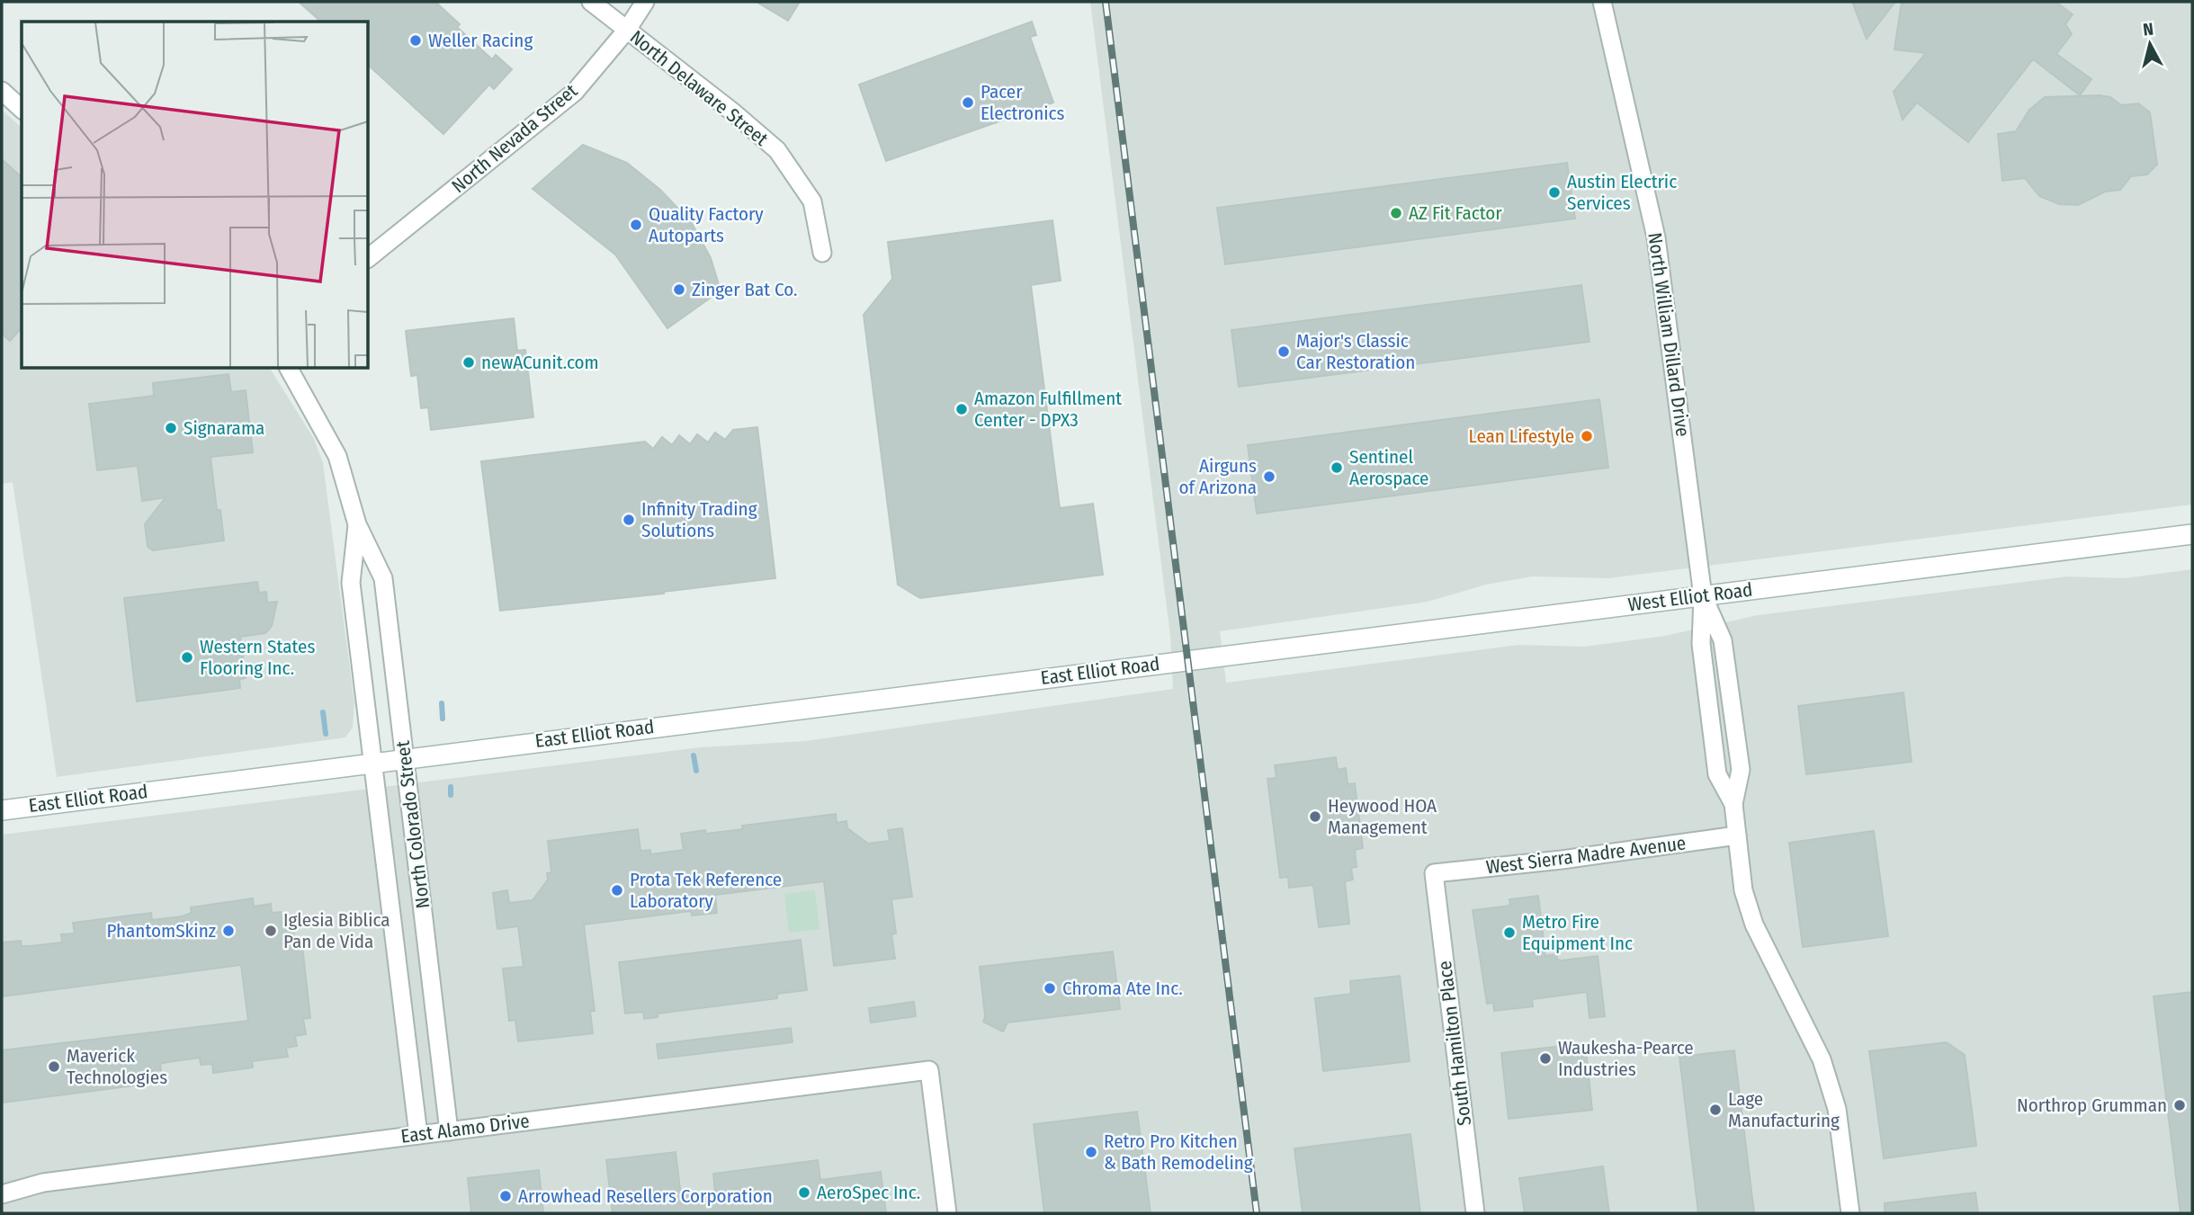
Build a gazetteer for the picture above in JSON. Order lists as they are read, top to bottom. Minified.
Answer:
{"streets":{"main road":["West Elliot Road","East Elliot Road"],"street":["North Delaware Street","North Nevada Street","North William Dillard Drive","North Colorado Street","West Sierra Madre Avenue","South Hamilton Place","East Alamo Drive"]},"crossings":[["North Delaware Street","North Nevada Street"],["North William Dillard Drive","West Elliot Road"],["West Elliot Road","East Elliot Road"],["East Elliot Road","North Colorado Street"],["North Colorado Street","East Alamo Drive"],["West Sierra Madre Avenue","South Hamilton Place"]],"places":["Weller Racing","Pacer Electronics","Austin Electric Services","AZ Fit Factor","Quality Factory Autoparts","Zinger Bat Co.","Major's Classic Car Restoration","newACunit.com","Amazon Fulfillment Center - DPX3","Signarama","Lean Lifestyle","Sentinel Aerospace","Airguns of Arizona","Infinity Trading Solutions","Western States Flooring Inc.","Heywood HOA Management","Prota Tek Reference Laboratory","PhantomSkinz","Iglesia Biblica Pan de Vida","Metro Fire Equipment Inc","Chroma Ate Inc.","Waukesha-Pearce Industries","Maverick Technologies","Northrop Grumman","Lage Manufacturing","Retro Pro Kitchen & Bath Remodeling","AeroSpec Inc.","Arrowhead Resellers Corporation"],"north":"top"}
